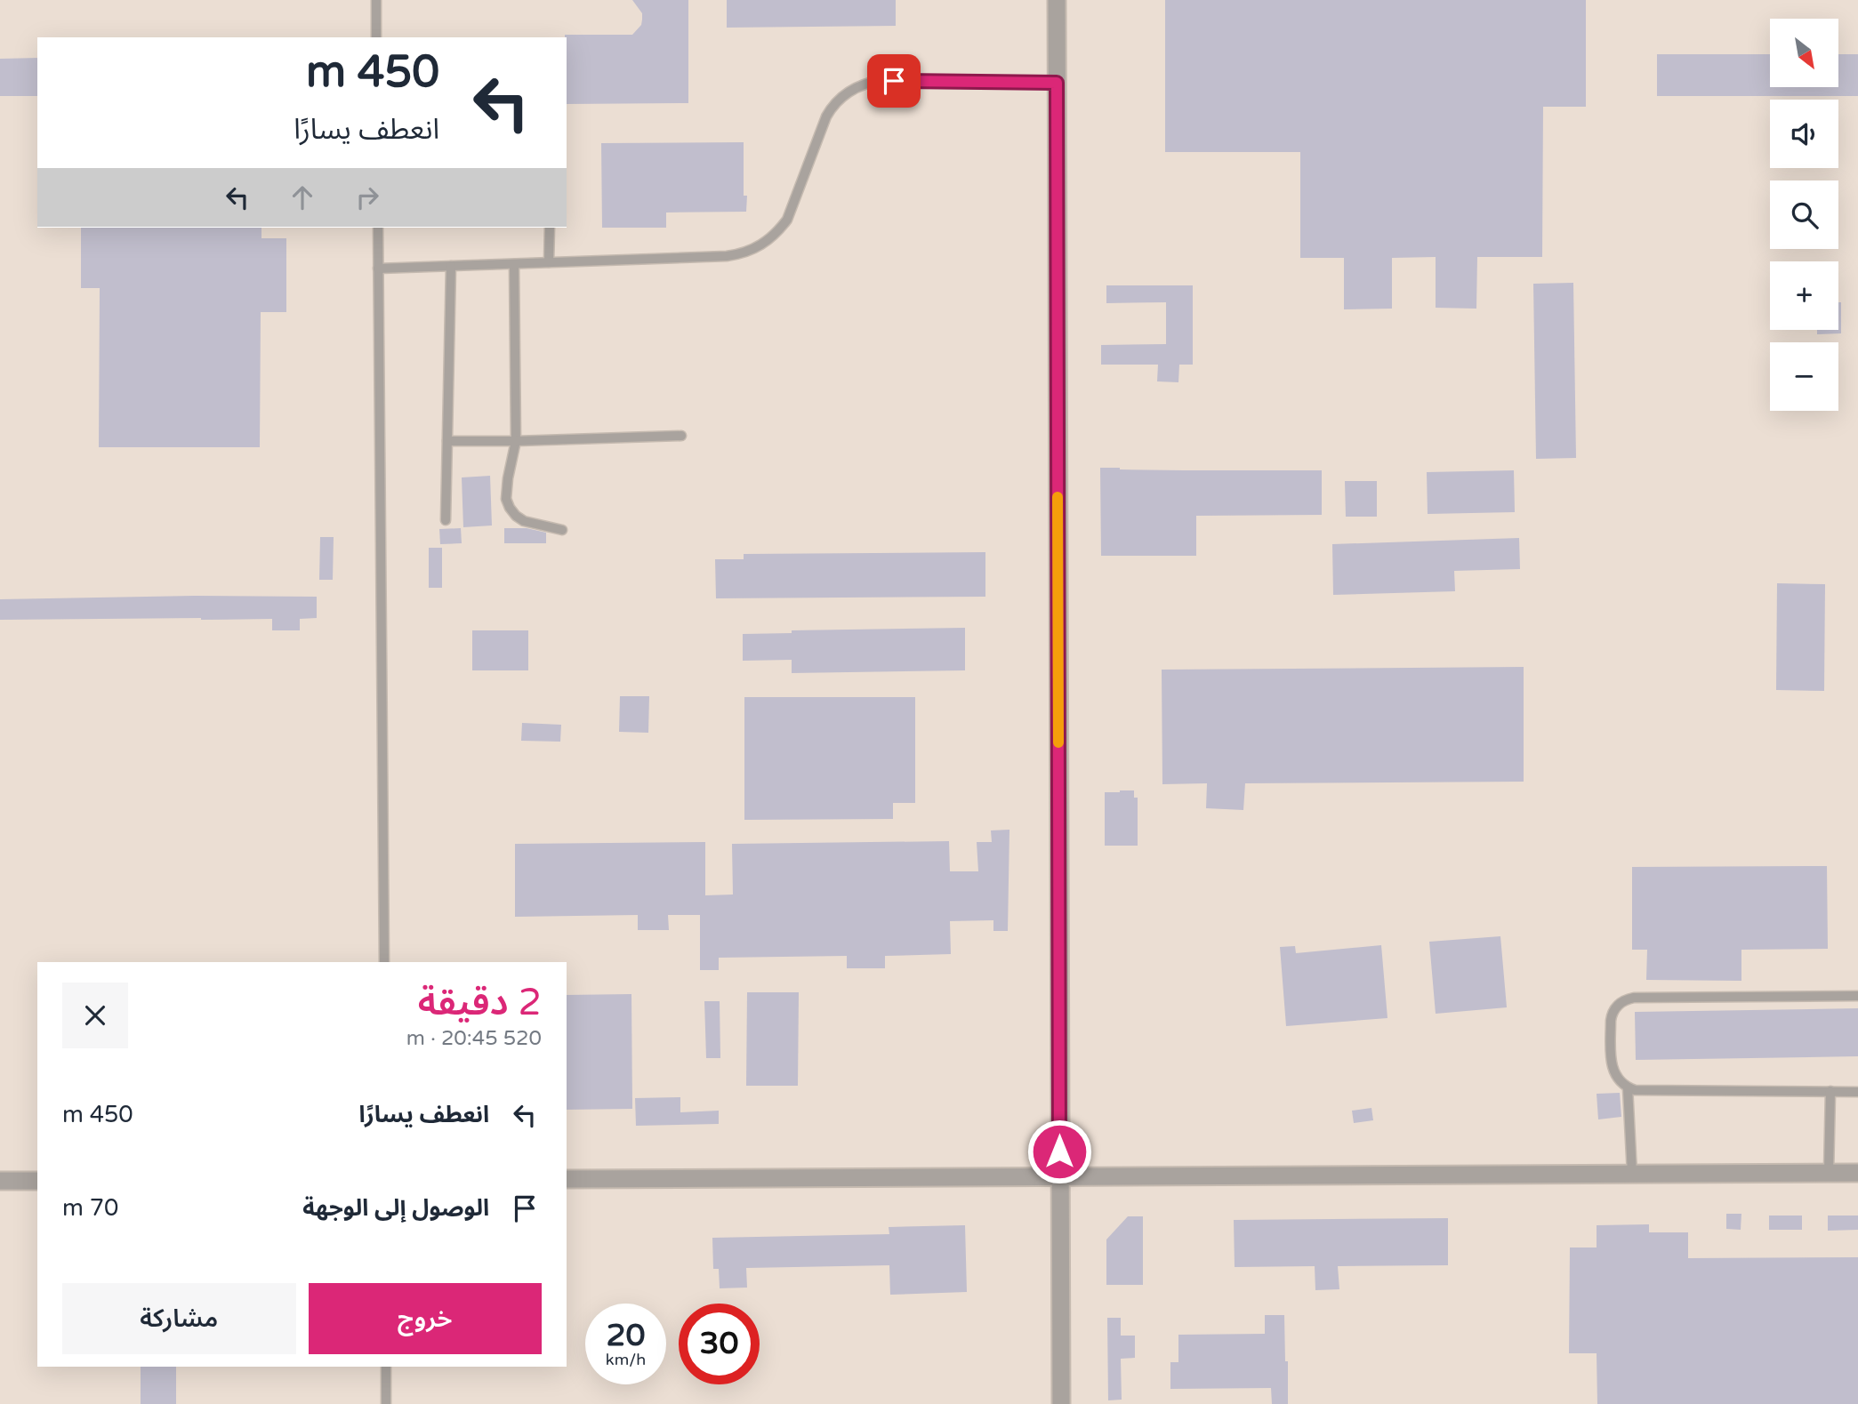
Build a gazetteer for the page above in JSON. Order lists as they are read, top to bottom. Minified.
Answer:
{"north":"bottom right","page":{"map_buttons":["+","−"],"turn":["450 m","انعطف يسارًا"],"heading":["2 دقيقة","520 m · 20:45"],"list":[{"name":"انعطف يسارًا","value":"450 m"},{"name":"الوصول إلى الوجهة","value":"70 m"}],"buttons":["خروج","مشاركة"],"speed":"20 km/h","limit":"30"}}
